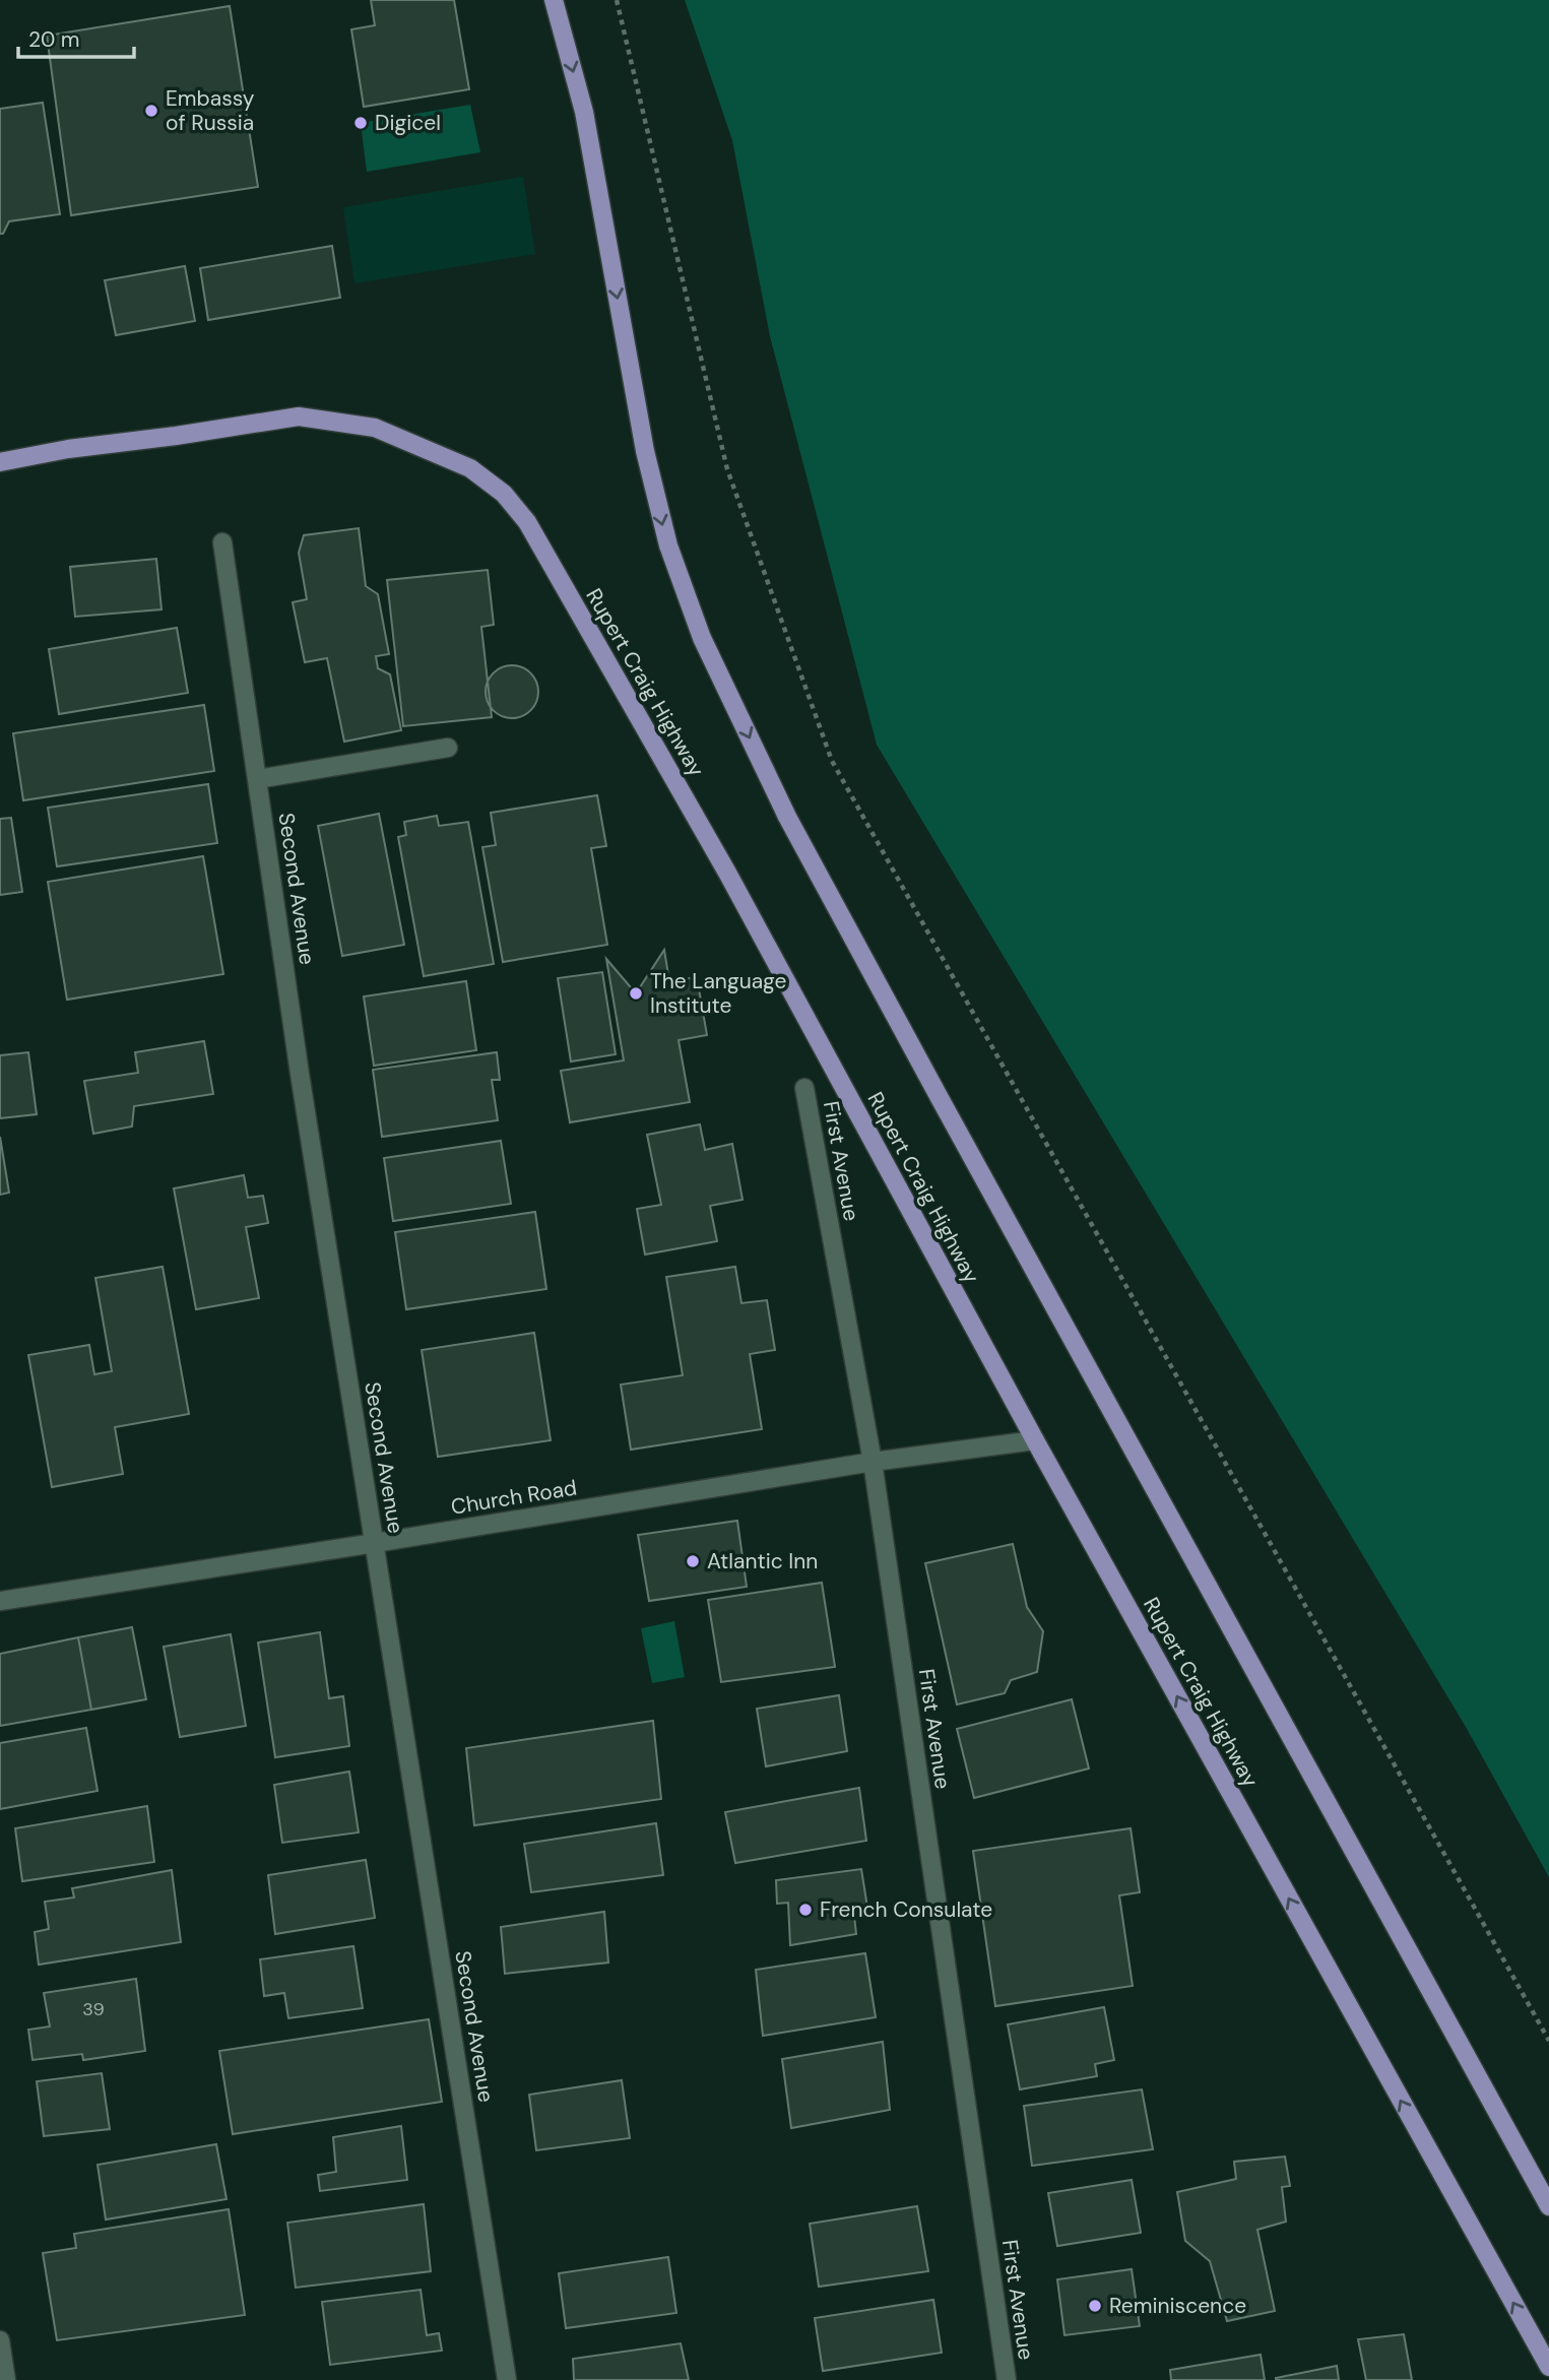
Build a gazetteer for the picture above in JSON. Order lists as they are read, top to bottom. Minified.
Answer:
{"streets":{"main road":["Rupert Craig Highway"],"street":["Second Avenue","First Avenue","Church Road"]},"crossings":[["Rupert Craig Highway","Church Road"],["Second Avenue","Church Road"],["First Avenue","Church Road"]],"places":["Embassy of Russia","Digicel","The Language Institute","Atlantic Inn","French Consulate","Reminiscence"],"house_numbers":["39"],"scale_bar":"20 m"}
